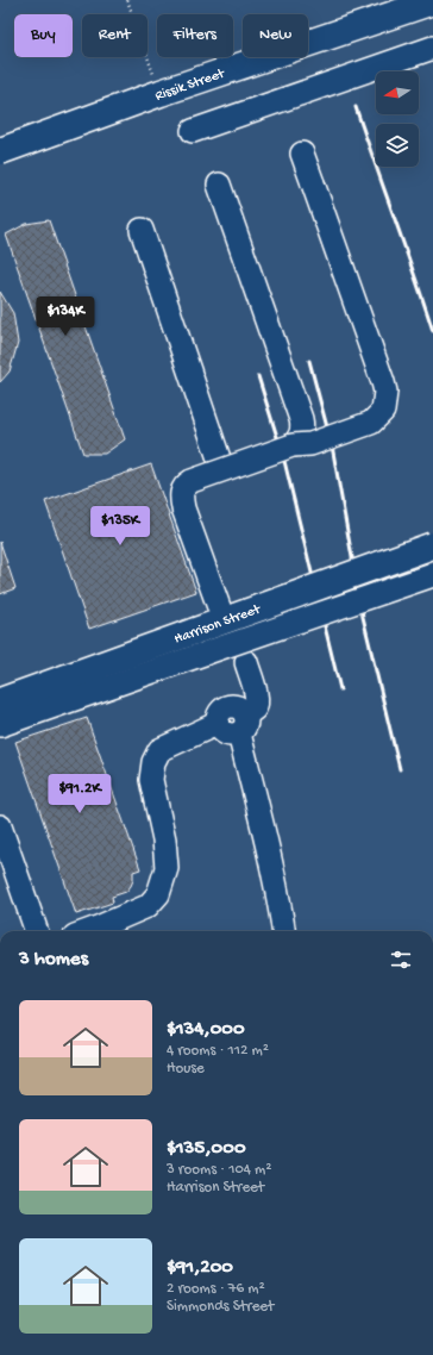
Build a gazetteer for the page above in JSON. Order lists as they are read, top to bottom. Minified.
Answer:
{"streets":{"main road":["Rissik Street","Harrison Street"]},"north":"left","page":{"chip":["Buy","Rent","Filters","New"],"price":["$134K","$135K","$91.2K"],"heading":"3 homes","list":[{"name":"$134,000","note":"4 rooms · 112 m² · House"},{"name":"$135,000","note":"3 rooms · 104 m² · Harrison Street"},{"name":"$91,200","note":"2 rooms · 76 m² · Simmonds Street"}]}}
